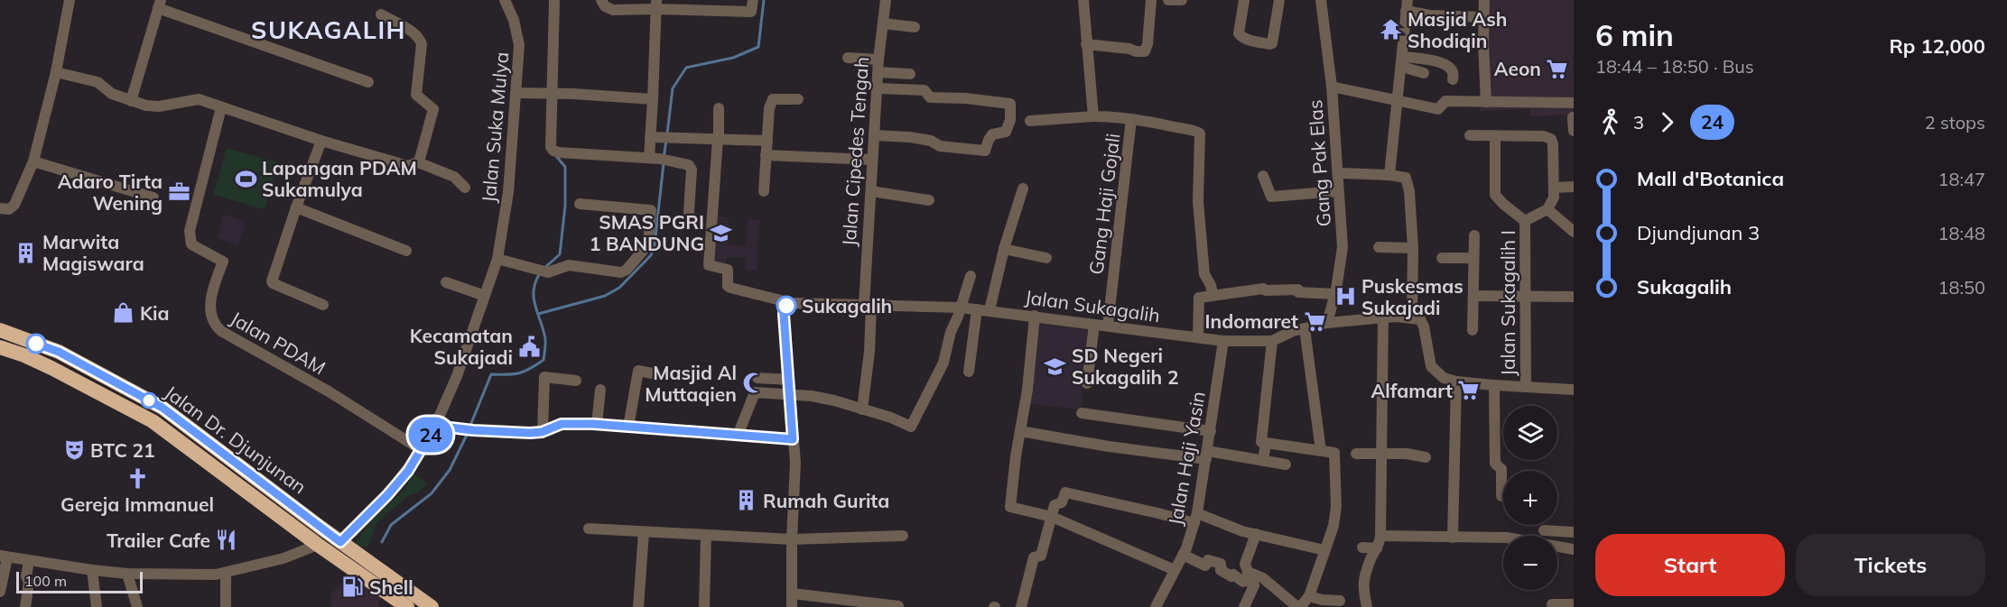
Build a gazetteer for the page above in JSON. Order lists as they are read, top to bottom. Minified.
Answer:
{"streets":{"highway":["Jalan Dr. Djunjunan"],"street":["Jalan Suka Mulya","Jalan Cipedes Tengah","Gang Pak Elas","Gang Haji Gojali","Jalan Sukagalih I","Jalan Sukagalih","Jalan PDAM","Jalan Haji Yasin"]},"crossings":[["Jalan Suka Mulya","Jalan PDAM"],["Jalan Suka Mulya","Jalan Dr. Djunjunan"],["Jalan Cipedes Tengah","Jalan Sukagalih"],["Gang Pak Elas","Jalan Sukagalih"],["Gang Haji Gojali","Jalan Sukagalih"],["Jalan Sukagalih","Jalan Haji Yasin"]],"districts":["SUKAGALIH"],"places":{"temple":["Masjid Ash Shodiqin"],"supermarket":["Aeon","Indomaret","Alfamart"],"sports":["Lapangan PDAM Sukamulya"],"office":["Adaro Tirta Wening"],"school or university":["SMAS PGRI 1 BANDUNG","SD Negeri Sukagalih 2"],"building":["Marwita Magiswara","Rumah Gurita"],"hospital":["Puskesmas Sukajadi"],"other":["Sukagalih"],"shop":["Kia"],"public building":["Kecamatan Sukajadi"],"mosque":["Masjid Al Muttaqien"],"theatre":["BTC 21"],"church":["Gereja Immanuel"],"restaurant":["Trailer Cafe"],"fuel station":["Shell"]},"lines":["bus line 24"],"scale_bar":"100 m","page":{"on_map":"24","heading":["6 min","18:44 – 18:50 · Bus","Rp 12,000"],"legs":["3","24","2 stops"],"list":[{"name":"Mall d'Botanica","value":"18:47"},{"name":"Djundjunan 3","value":"18:48"},{"name":"Sukagalih","value":"18:50"}],"map_buttons":["+","−"],"buttons":["Start","Tickets"],"scale":"100 m"}}
